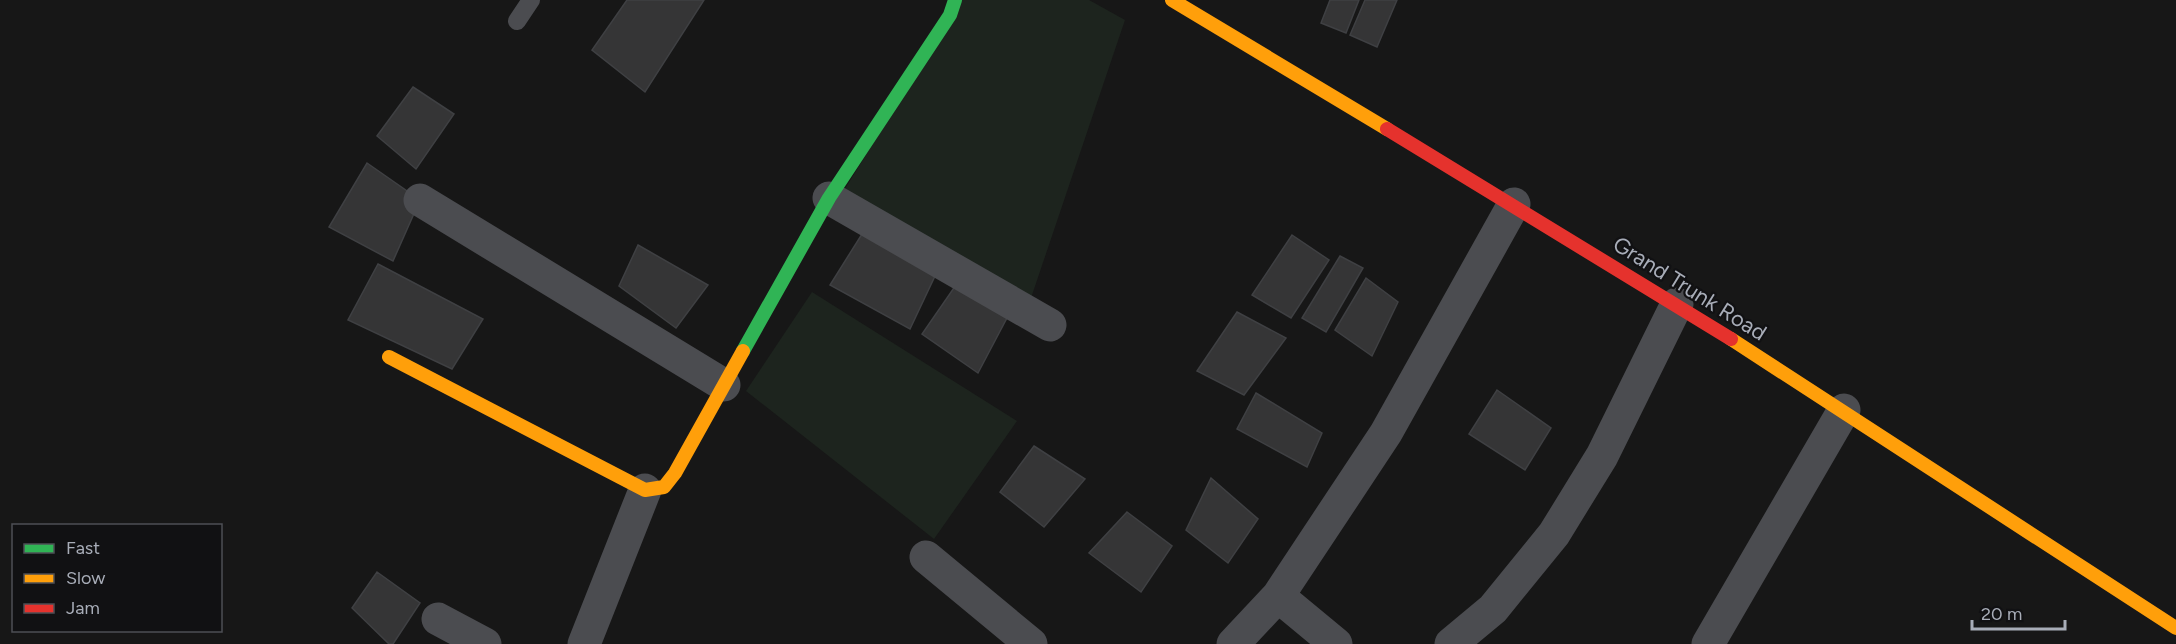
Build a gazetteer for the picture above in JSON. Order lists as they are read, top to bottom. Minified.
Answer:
{"streets":{"main road":["Grand Trunk Road"]},"legend":["Fast","Slow","Jam"],"scale_bar":"20 m"}
